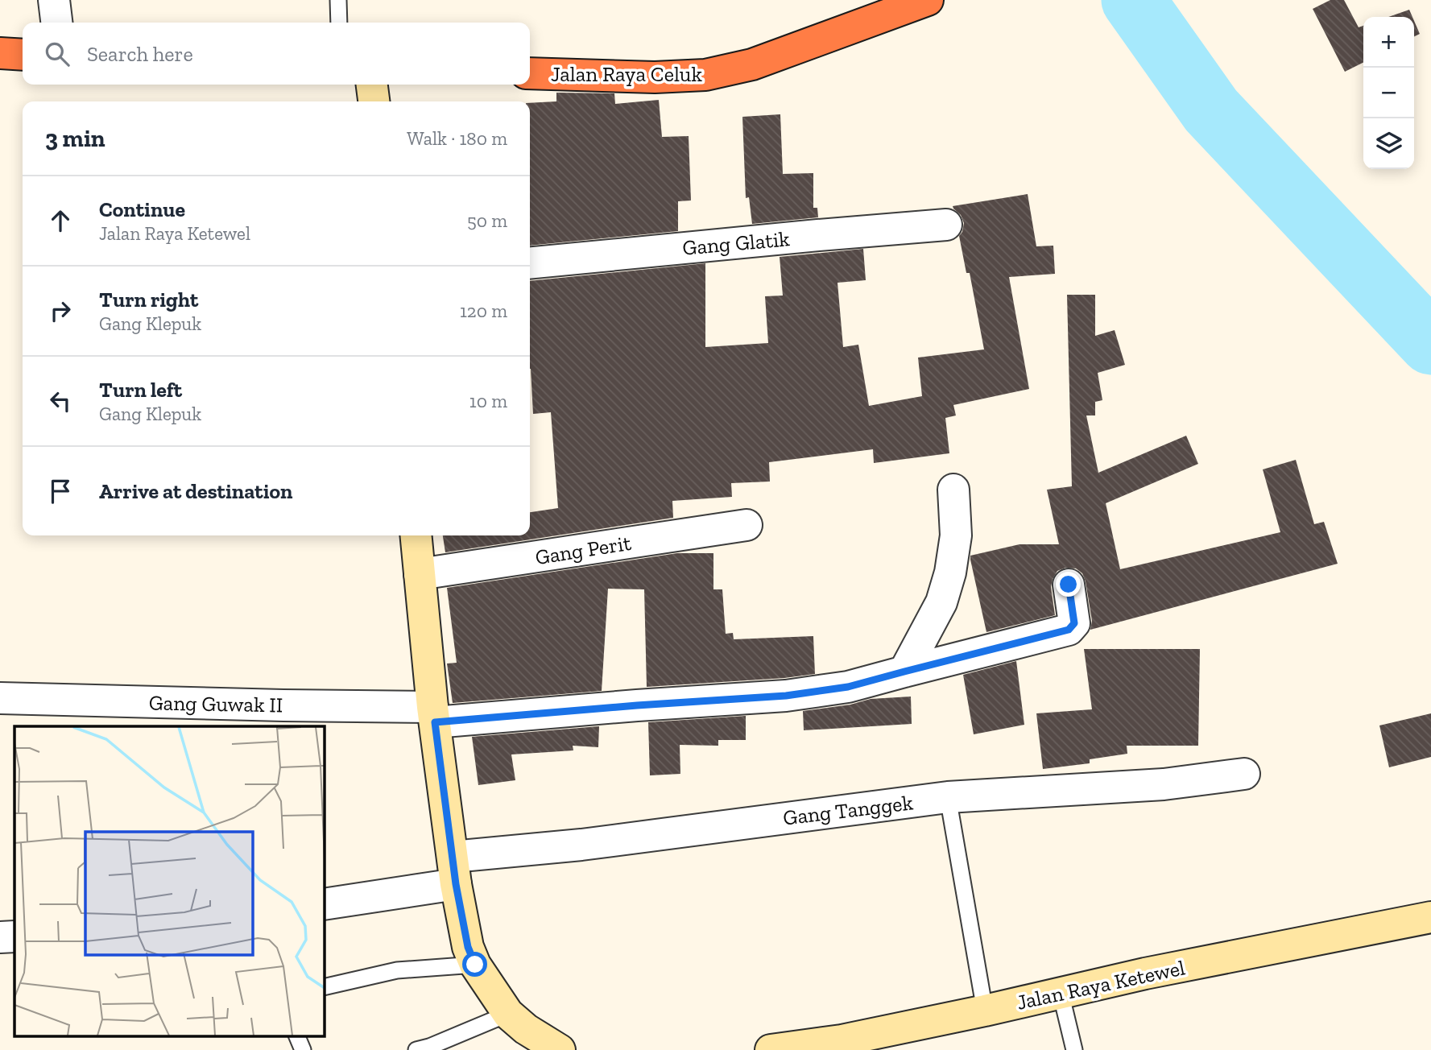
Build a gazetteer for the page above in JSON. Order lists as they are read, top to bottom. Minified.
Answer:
{"streets":{"highway":["Jalan Raya Celuk"],"main road":["Jalan Raya Ketewel"],"street":["Gang Glatik","Gang Perit","Gang Guwak II","Gang Tanggek"]},"page":{"map_buttons":["+","−"],"search":"Search here","heading":["3 min","Walk · 180 m"],"list":[["Continue","Jalan Raya Ketewel","50 m"],["Turn right","Gang Klepuk","120 m"],["Turn left","Gang Klepuk","10 m"],"Arrive at destination"]}}
